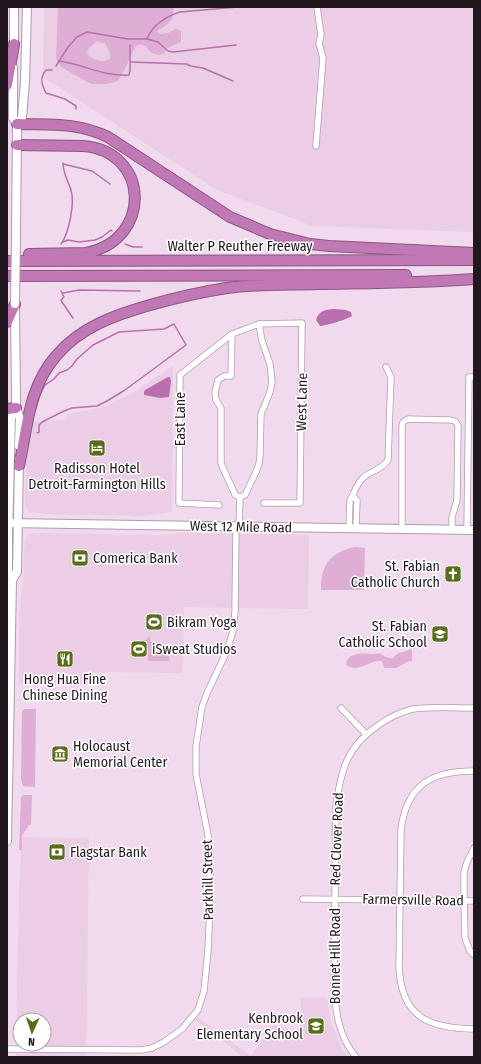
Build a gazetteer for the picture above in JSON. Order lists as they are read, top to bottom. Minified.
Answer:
{"streets":{"highway":["Walter P Reuther Freeway"],"main road":["West 12 Mile Road"],"street":["West Lane","East Lane","Red Clover Road","Parkhill Street","Farmersville Road","Bonnet Hill Road"]},"crossings":[["West Lane","East Lane"],["West 12 Mile Road","Parkhill Street"],["Red Clover Road","Farmersville Road"],["Red Clover Road","Bonnet Hill Road"],["Farmersville Road","Bonnet Hill Road"]],"places":{"hotel":["Radisson Hotel Detroit-Farmington Hills"],"bank":["Comerica Bank","Flagstar Bank"],"church":["St. Fabian Catholic Church"],"sports":["Bikram Yoga","iSweat Studios"],"school or university":["St. Fabian Catholic School","Kenbrook Elementary School"],"restaurant":["Hong Hua Fine Chinese Dining"],"museum":["Holocaust Memorial Center"]},"north":"bottom"}
